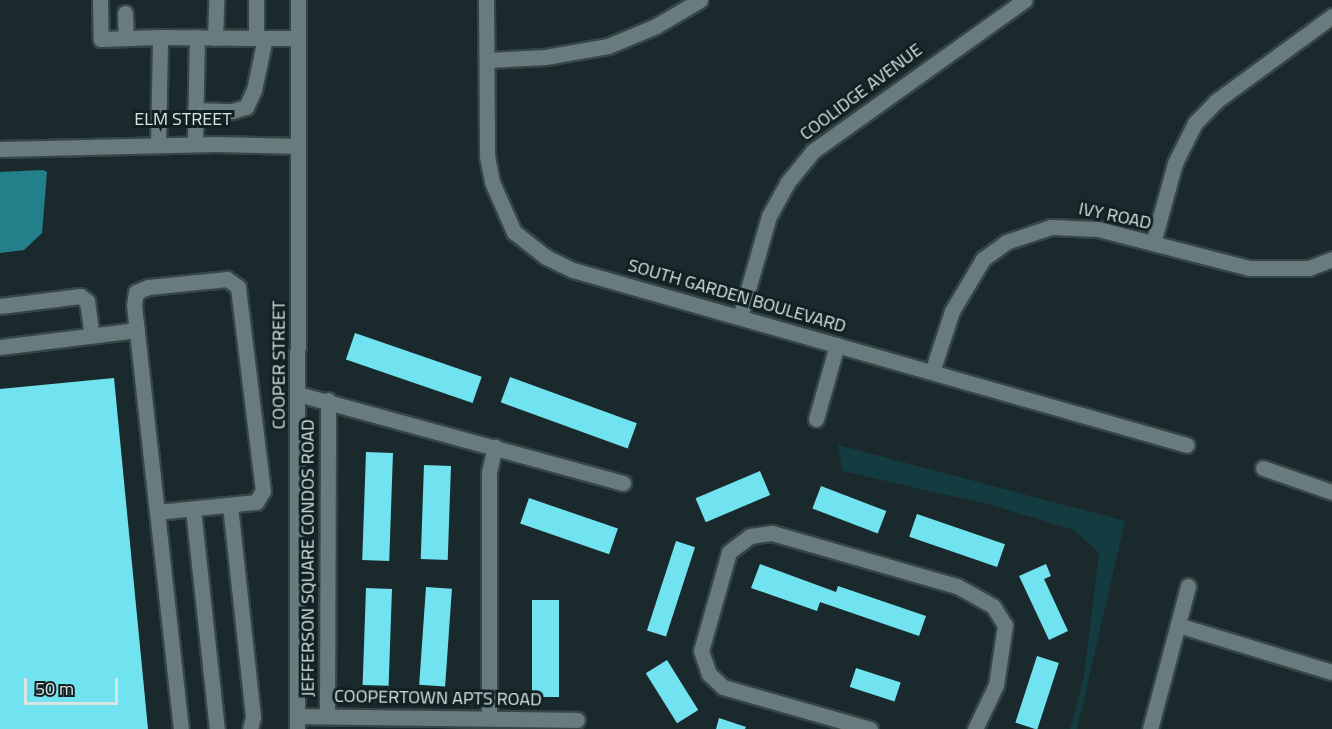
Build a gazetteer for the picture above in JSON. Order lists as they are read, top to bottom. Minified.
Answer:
{"streets":{"street":["COOLIDGE AVENUE","ELM STREET","IVY ROAD","SOUTH GARDEN BOULEVARD","COOPER STREET","JEFFERSON SQUARE CONDOS ROAD","COOPERTOWN APTS ROAD"]},"crossings":[["COOLIDGE AVENUE","SOUTH GARDEN BOULEVARD"],["ELM STREET","COOPER STREET"],["IVY ROAD","SOUTH GARDEN BOULEVARD"],["COOPER STREET","JEFFERSON SQUARE CONDOS ROAD"],["COOPER STREET","COOPERTOWN APTS ROAD"],["JEFFERSON SQUARE CONDOS ROAD","COOPERTOWN APTS ROAD"]],"scale_bar":"50 m"}
